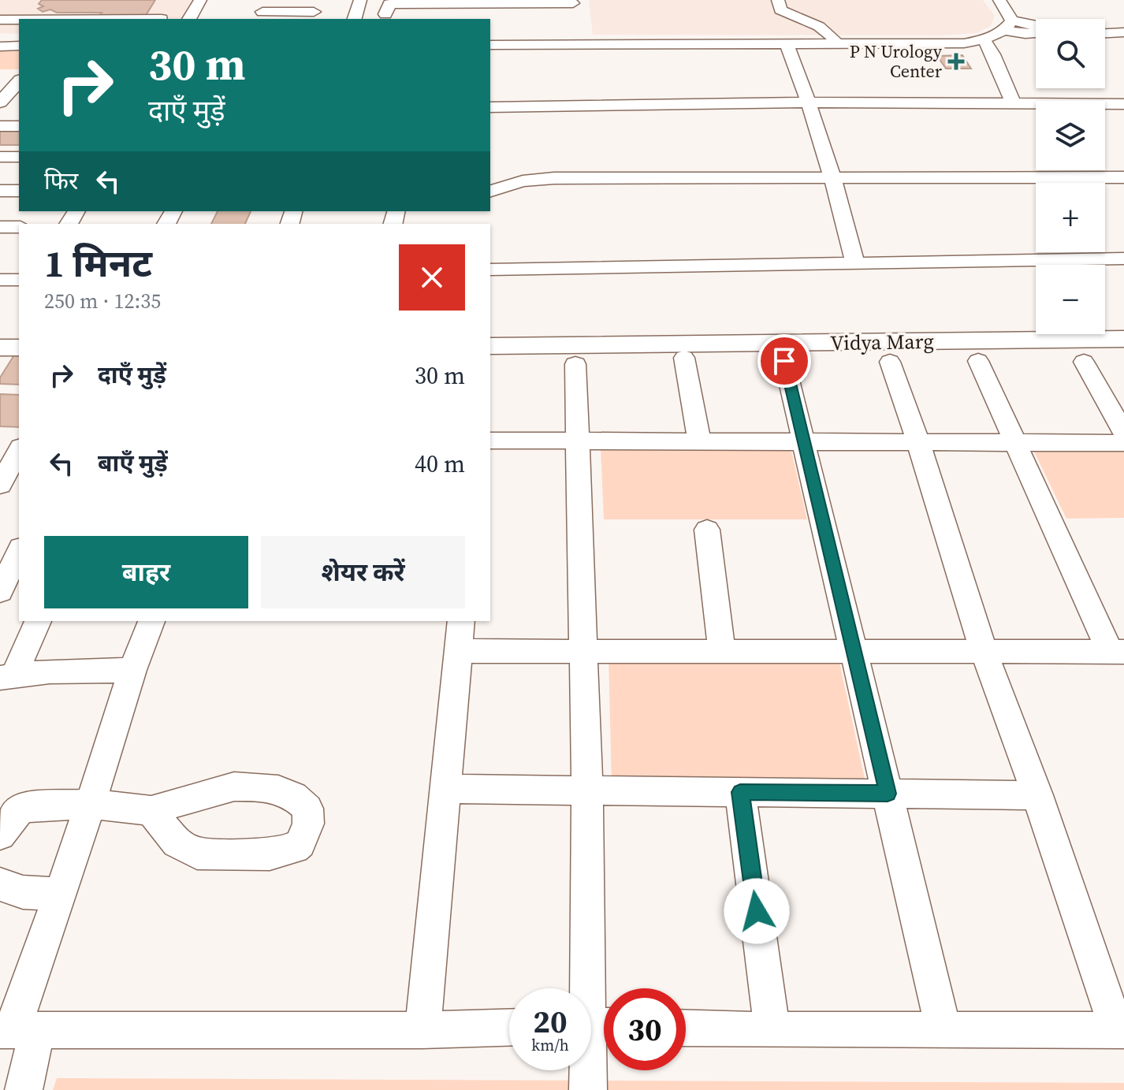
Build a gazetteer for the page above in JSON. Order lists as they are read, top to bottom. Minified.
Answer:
{"streets":{"main road":["Vidya Marg"]},"places":{"health":["P N Urology Center"]},"page":{"map_buttons":["+","−"],"turn":["30 m","दाएँ मुड़ें"],"then":"फिर","heading":["1 मिनट","250 m · 12:35"],"list":[{"name":"दाएँ मुड़ें","value":"30 m"},{"name":"बाएँ मुड़ें","value":"40 m"}],"buttons":["बाहर","शेयर करें"],"speed":"20 km/h","limit":"30"}}
